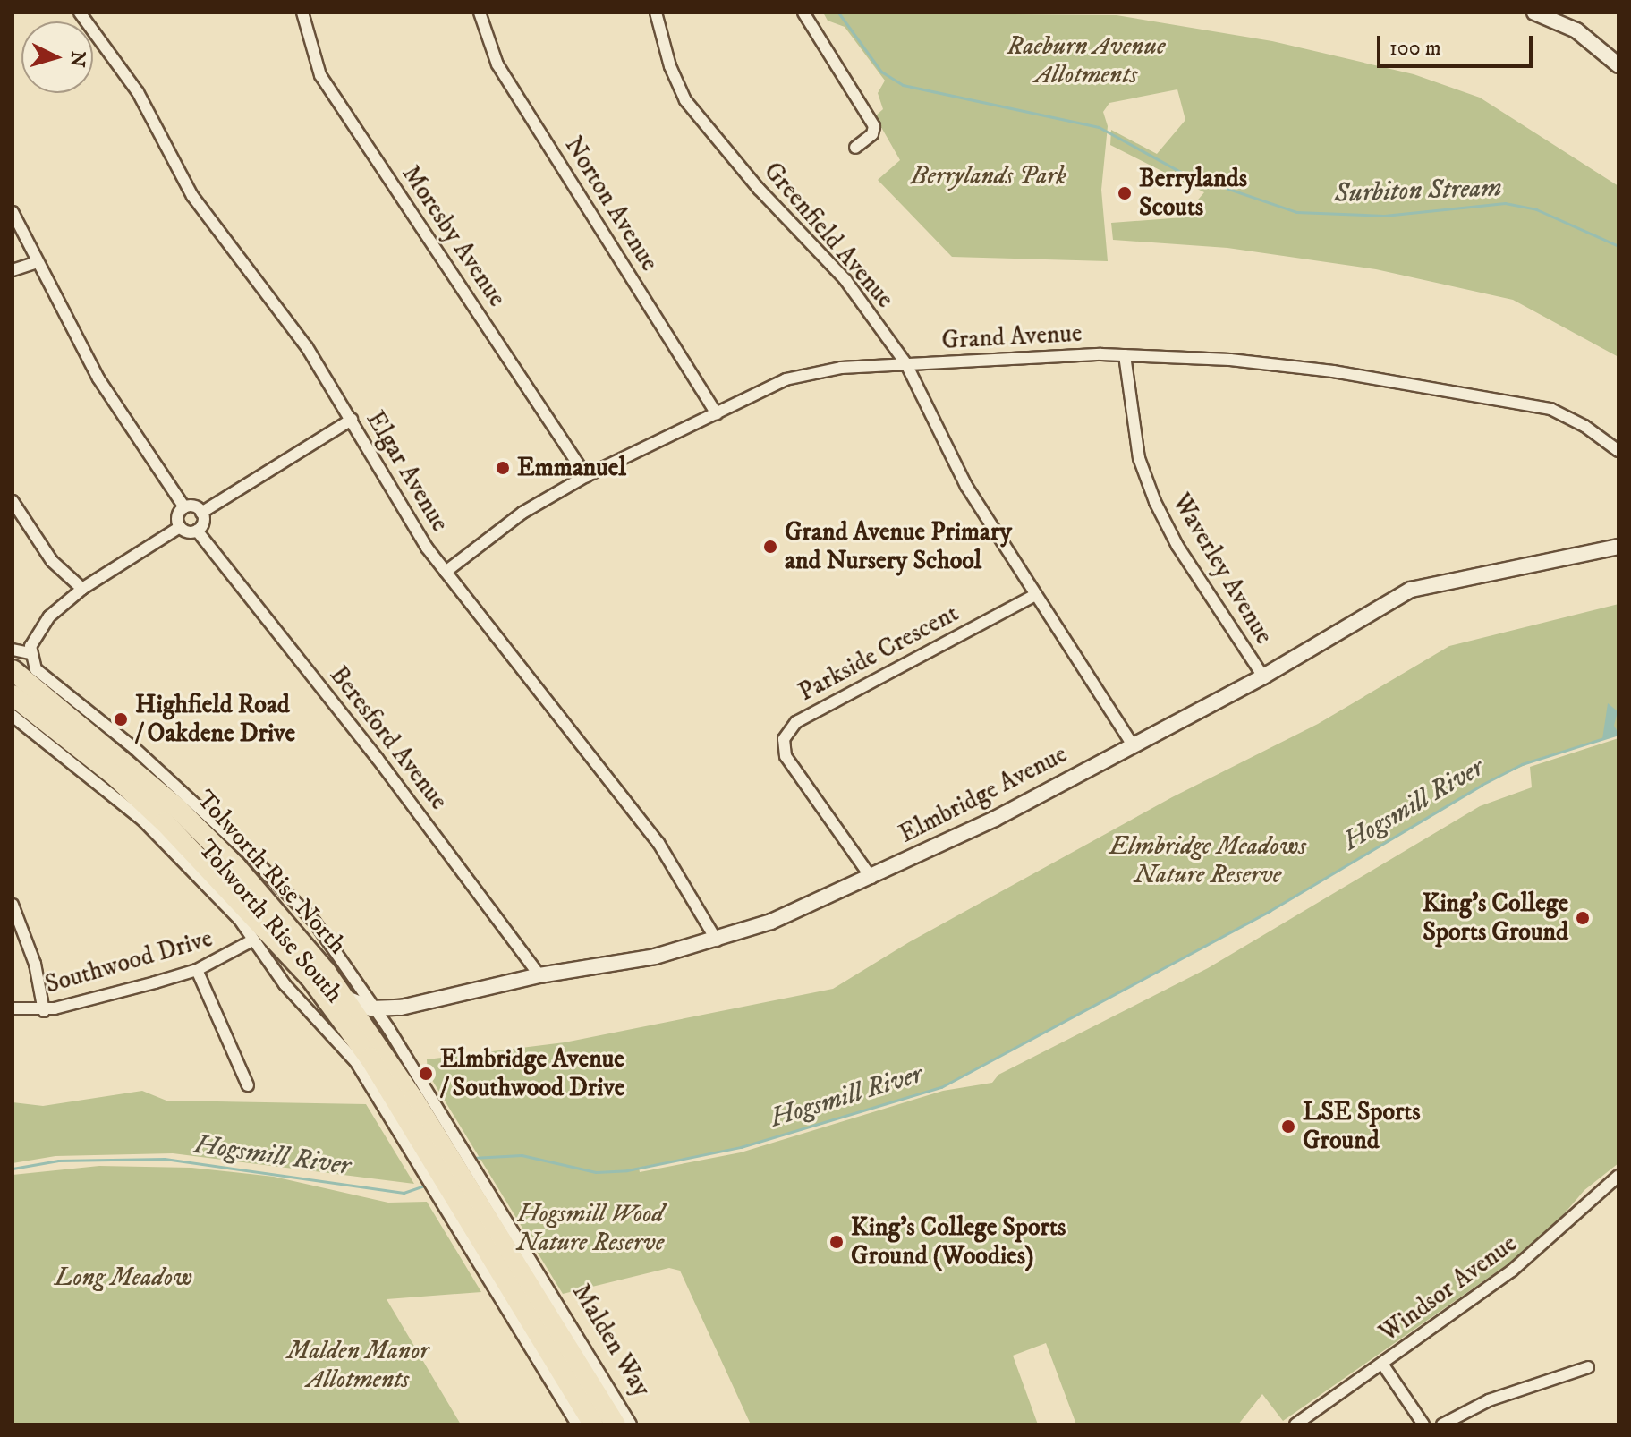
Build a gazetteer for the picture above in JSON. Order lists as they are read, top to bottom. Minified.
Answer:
{"streets":{"highway":["Tolworth Rise North","Tolworth Rise South","Malden Way"],"street":["Norton Avenue","Greenfield Avenue","Moresby Avenue","Grand Avenue","Elgar Avenue","Waverley Avenue","Parkside Crescent","Beresford Avenue","Elmbridge Avenue","Southwood Drive","Windsor Avenue"]},"crossings":[["Norton Avenue","Grand Avenue"],["Greenfield Avenue","Grand Avenue"],["Greenfield Avenue","Parkside Crescent"],["Greenfield Avenue","Elmbridge Avenue"],["Moresby Avenue","Grand Avenue"],["Grand Avenue","Elgar Avenue"],["Grand Avenue","Waverley Avenue"],["Elgar Avenue","Elmbridge Avenue"],["Waverley Avenue","Elmbridge Avenue"],["Parkside Crescent","Elmbridge Avenue"],["Beresford Avenue","Elmbridge Avenue"],["Elmbridge Avenue","Tolworth Rise North"],["Elmbridge Avenue","Malden Way"],["Tolworth Rise North","Tolworth Rise South"],["Tolworth Rise North","Malden Way"],["Tolworth Rise South","Southwood Drive"],["Tolworth Rise South","Malden Way"]],"water":["Surbiton Stream","Hogsmill River"],"parks":["Raeburn Avenue Allotments","Berrylands Park","Elmbridge Meadows Nature Reserve","Hogsmill Wood Nature Reserve","Long Meadow","Malden Manor Allotments"],"places":["Berrylands Scouts","Emmanuel","Grand Avenue Primary and Nursery School","Highfield Road / Oakdene Drive","King's College Sports Ground","Elmbridge Avenue / Southwood Drive","LSE Sports Ground","King's College Sports Ground (Woodies)"],"scale_bar":"100 m","north":"right"}
